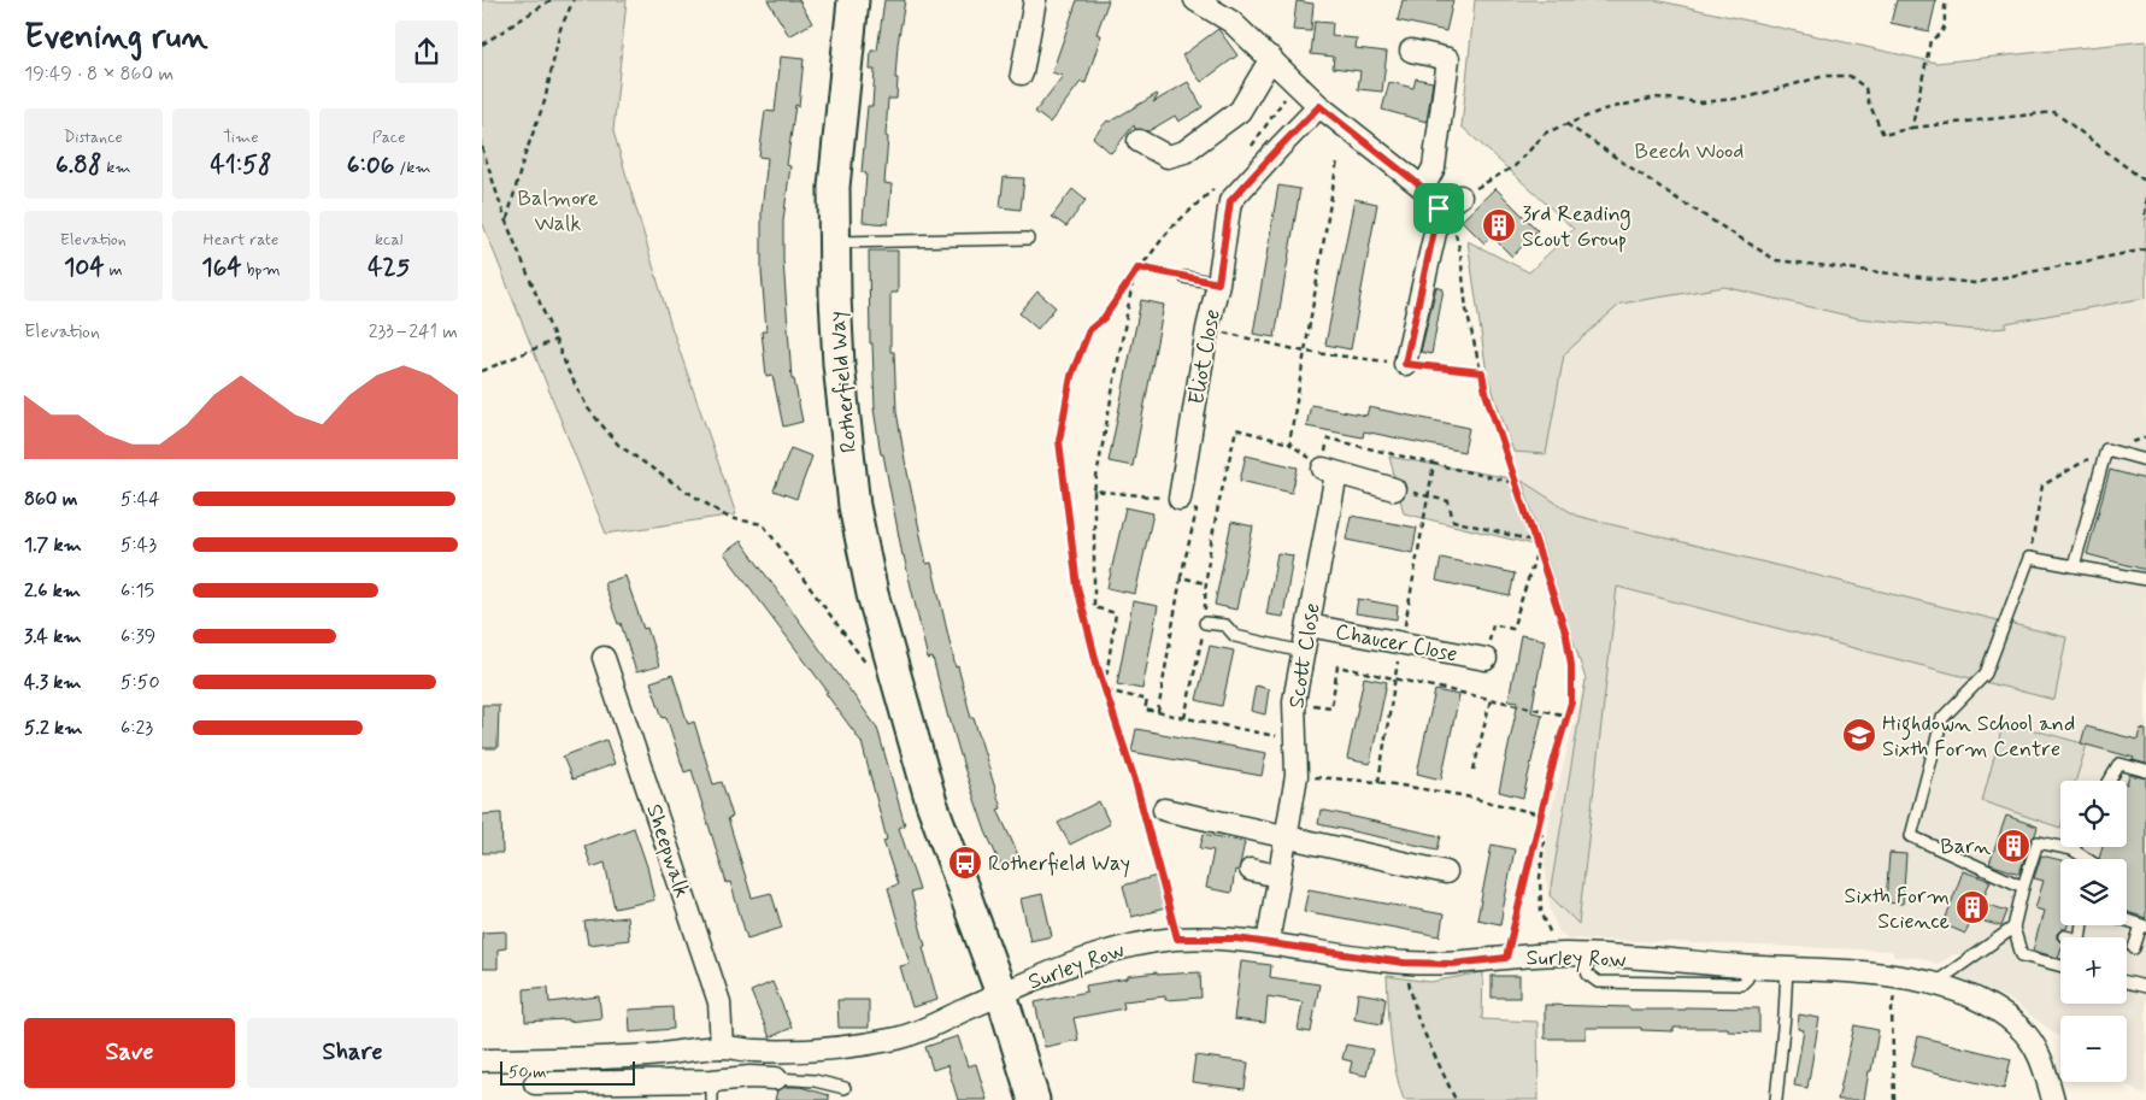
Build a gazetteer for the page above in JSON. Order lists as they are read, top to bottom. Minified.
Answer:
{"streets":{"street":["Eliot Close","Rotherfield Way","Chaucer Close","Scott Close","Sheepwalk","Surley Row"]},"crossings":[["Rotherfield Way","Surley Row"],["Chaucer Close","Scott Close"],["Scott Close","Surley Row"],["Sheepwalk","Surley Row"]],"parks":["Beech Wood","Balmore Walk"],"places":{"building":["3rd Reading Scout Group","Barn","Sixth Form Science"],"school or university":["Highdown School and Sixth Form Centre"],"bus stop":["Rotherfield Way"]},"scale_bar":"50 m","page":{"heading":["Evening run","19:49 · 8 × 860 m"],"stats":[["Distance","6.88 km"],["Time","41:58"],["Pace","6:06 /km"],["Elevation","104 m"],["Heart rate","164 bpm"],["kcal","425"]],"chart":["Elevation","233–241 m"],"list":[{"name":"860 m","note":"5:44"},{"name":"1.7 km","note":"5:43"},{"name":"2.6 km","note":"6:15"},{"name":"3.4 km","note":"6:39"},{"name":"4.3 km","note":"5:50"},{"name":"5.2 km","note":"6:23"}],"map_buttons":["+","−"],"buttons":["Save","Share"],"scale":"50 m"}}
